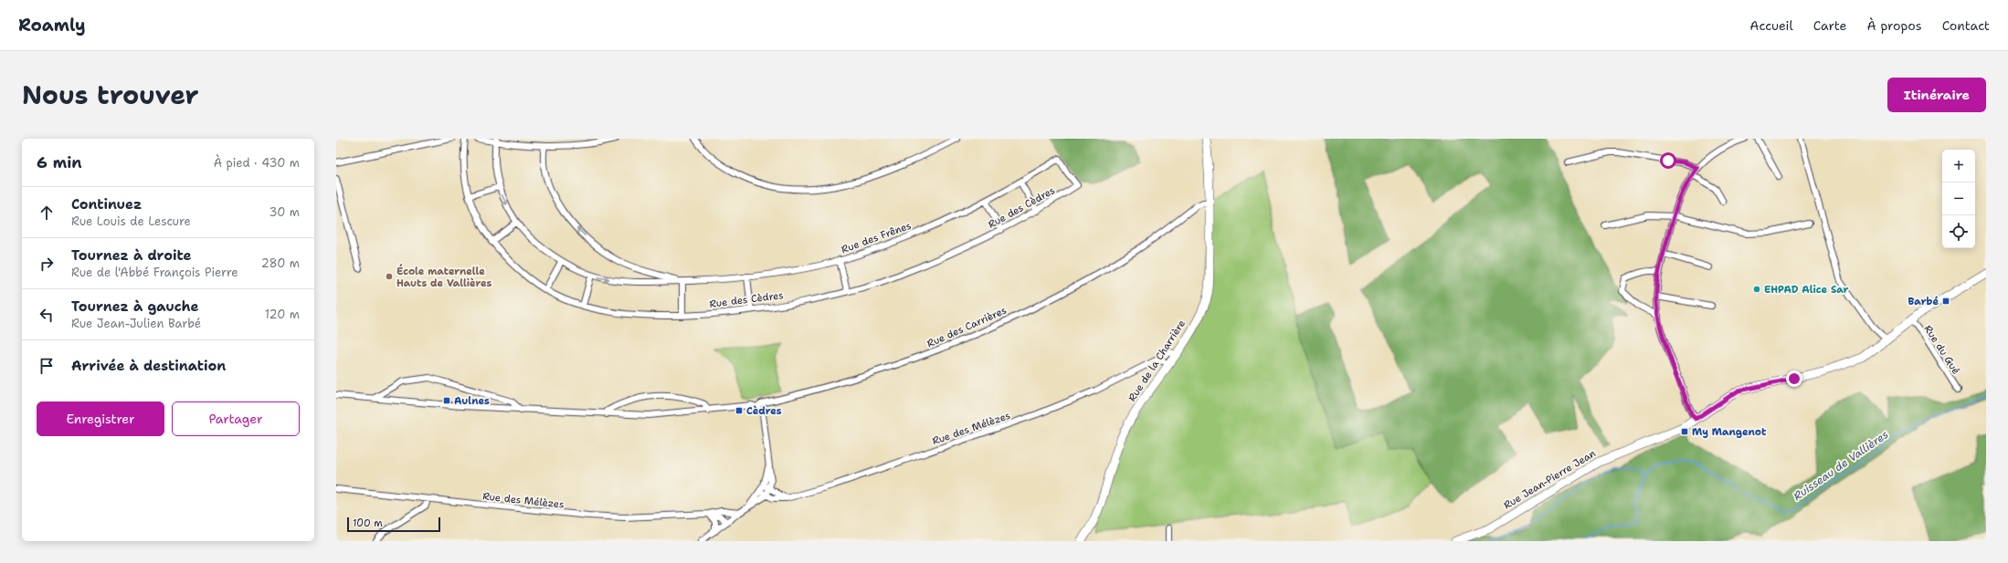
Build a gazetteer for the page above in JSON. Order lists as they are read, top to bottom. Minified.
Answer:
{"streets":{"main road":["Rue de la Charrière","Rue Jean-Pierre Jean"],"street":["Rue des Cèdres","Rue des Frênes","Rue des Carrières","Rue du Gué","Rue des Mélèzes"]},"crossings":[["Rue des Cèdres","Rue des Frênes"],["Rue des Carrières","Rue de la Charrière"],["Rue du Gué","Rue Jean-Pierre Jean"],["Rue de la Charrière","Rue des Mélèzes"]],"water":["Ruisseau de Vallières"],"places":{"other":["École maternelle Hauts de Vallières","EHPAD Alice Sar"],"transit":["Barbé","Aulnes","Cèdres","My Mangenot"]},"scale_bar":"100 m","page":{"header":"Roamly","nav":["Accueil","Carte","À propos","Contact"],"title":"Nous trouver","buttons":["Itinéraire",["Enregistrer","Partager"]],"heading":["6 min","À pied · 430 m"],"map_buttons":["+","−"],"list":[["Continuez","Rue Louis de Lescure","30 m"],["Tournez à droite","Rue de l'Abbé François Pierre","280 m"],["Tournez à gauche","Rue Jean-Julien Barbé","120 m"],"Arrivée à destination"],"scale":"100 m"}}
